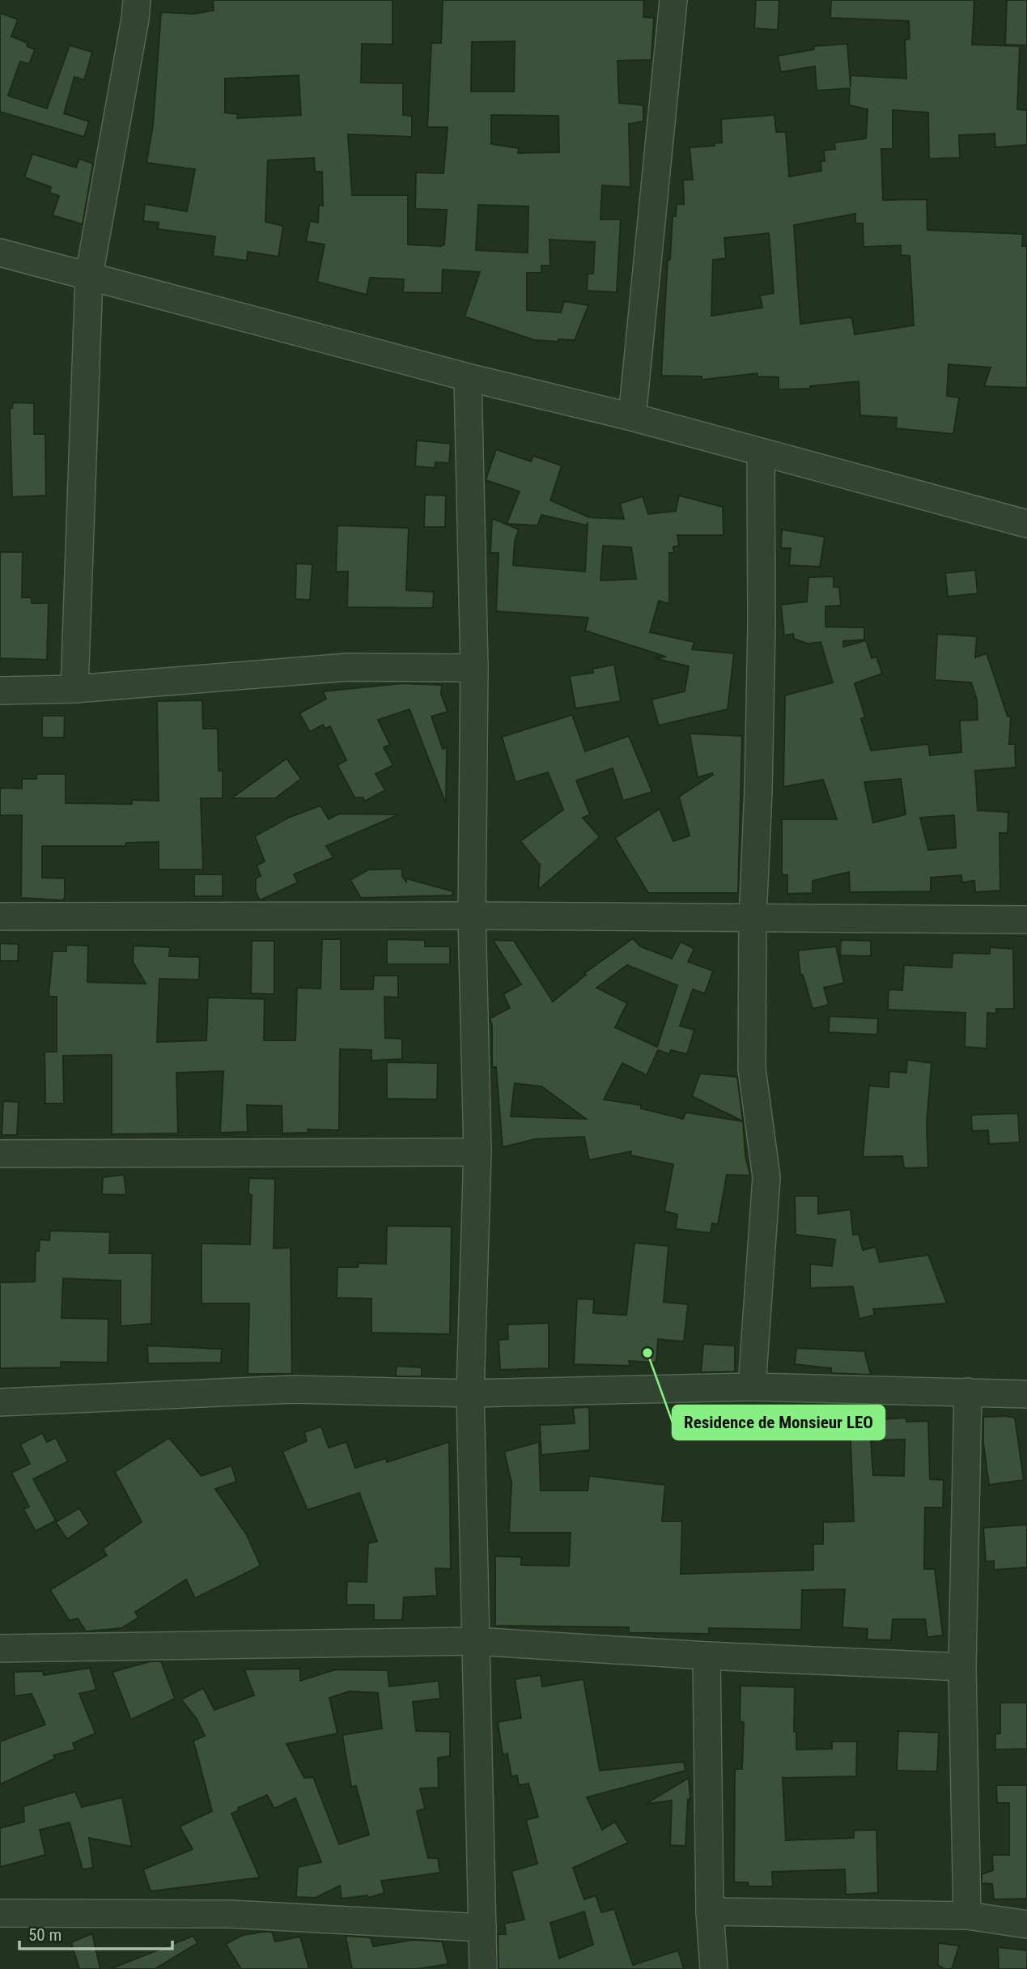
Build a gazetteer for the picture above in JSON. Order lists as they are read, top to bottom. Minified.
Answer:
{"places":["Residence de Monsieur LEO"],"scale_bar":"50 m"}
